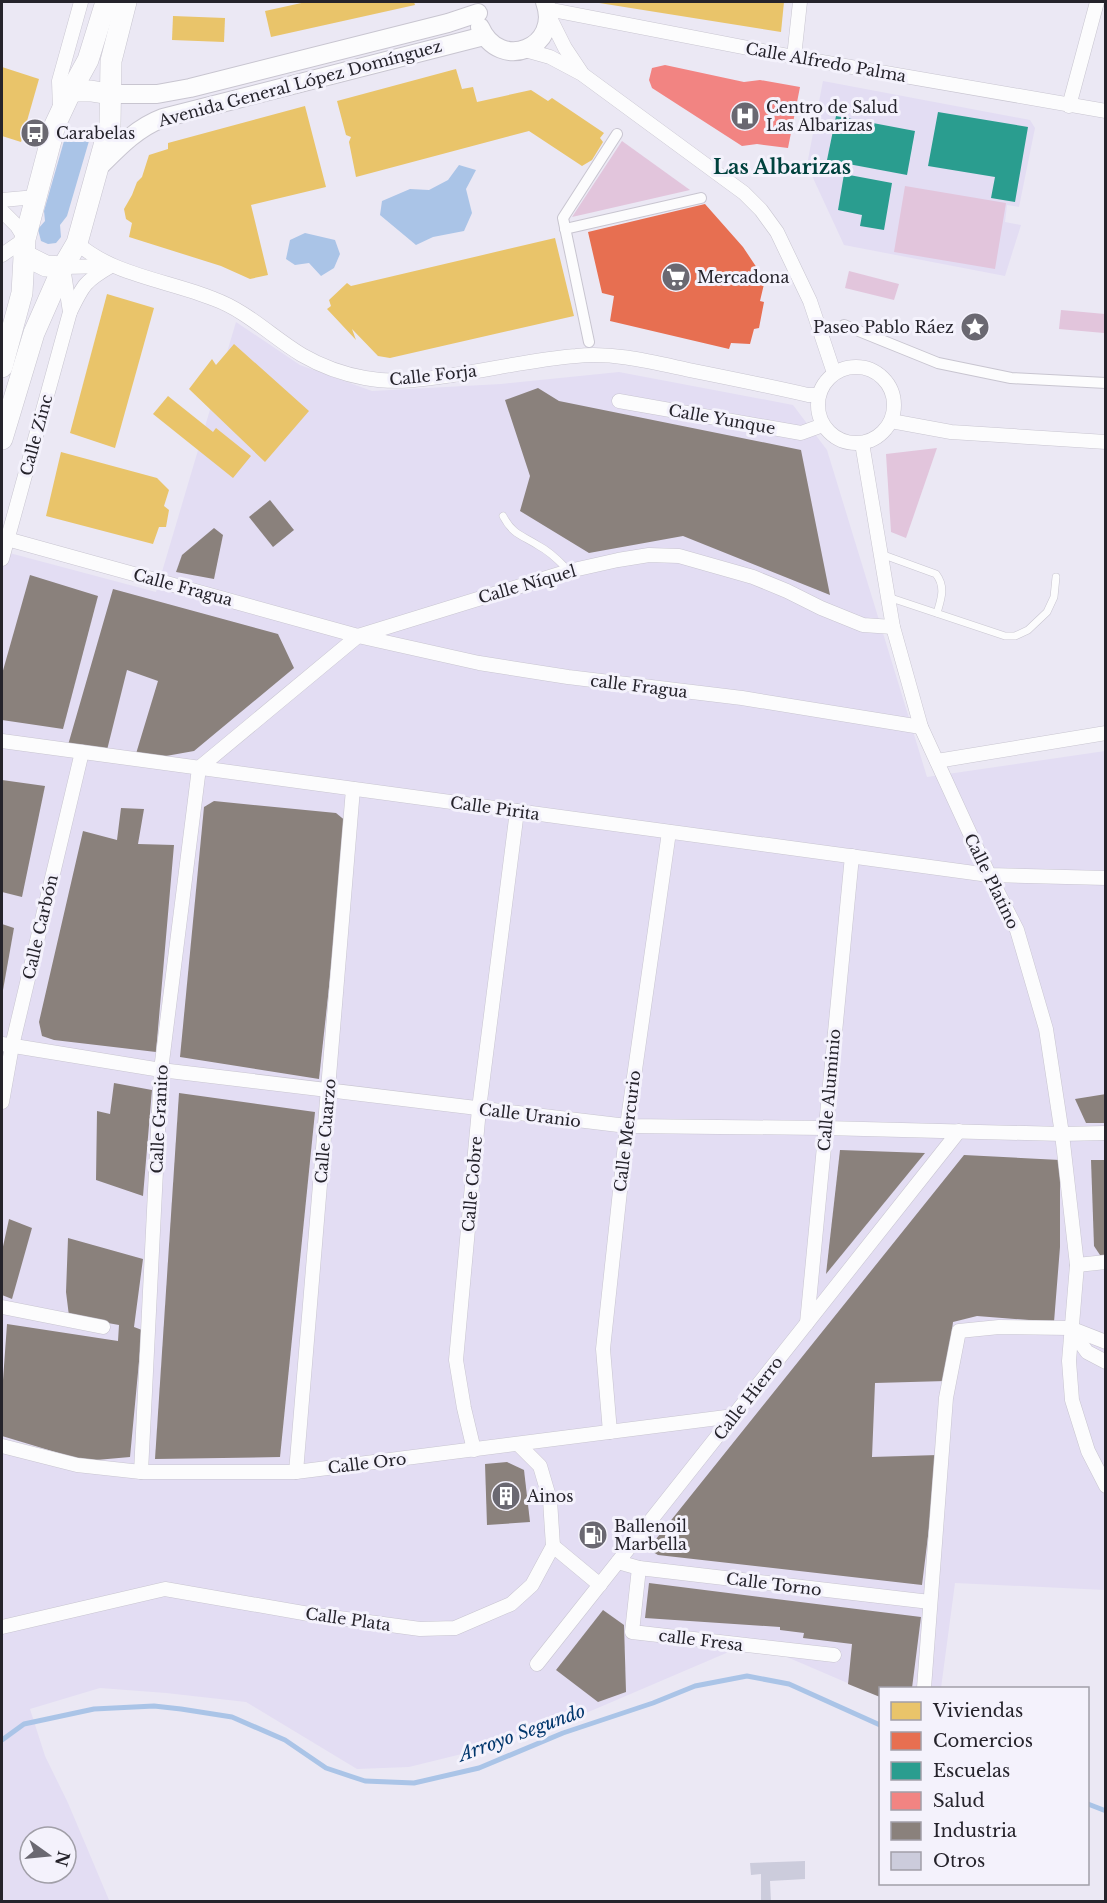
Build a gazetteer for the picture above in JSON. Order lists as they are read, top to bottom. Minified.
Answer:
{"streets":{"main road":["Avenida General López Domínguez"],"street":["Calle Alfredo Palma","Calle Forja","Calle Yunque","Calle Zinc","Calle Níquel","Calle Fragua","calle Fragua","Calle Pirita","Calle Platino","Calle Carbón","Calle Aluminio","Calle Uranio","Calle Granito","Calle Cuarzo","Calle Mercurio","Calle Cobre","Calle Hierro","Calle Oro","Calle Torno","Calle Plata","calle Fresa"]},"crossings":[["Calle Forja","Calle Yunque"],["Calle Forja","Calle Zinc"],["Calle Forja","Calle Platino"],["Calle Yunque","Calle Platino"],["Calle Zinc","Calle Fragua"],["Calle Níquel","Calle Fragua"],["Calle Níquel","calle Fragua"],["Calle Níquel","Calle Pirita"],["Calle Níquel","Calle Platino"],["Calle Níquel","Calle Granito"],["Calle Fragua","calle Fragua"],["calle Fragua","Calle Platino"],["Calle Pirita","Calle Platino"],["Calle Pirita","Calle Carbón"],["Calle Pirita","Calle Aluminio"],["Calle Pirita","Calle Granito"],["Calle Pirita","Calle Cuarzo"],["Calle Pirita","Calle Mercurio"],["Calle Pirita","Calle Cobre"],["Calle Platino","Calle Uranio"],["Calle Carbón","Calle Uranio"],["Calle Aluminio","Calle Uranio"],["Calle Aluminio","Calle Hierro"],["Calle Uranio","Calle Granito"],["Calle Uranio","Calle Cuarzo"],["Calle Uranio","Calle Mercurio"],["Calle Uranio","Calle Cobre"],["Calle Uranio","Calle Hierro"],["Calle Granito","Calle Oro"],["Calle Cuarzo","Calle Oro"],["Calle Mercurio","Calle Oro"],["Calle Cobre","Calle Oro"],["Calle Hierro","Calle Oro"],["Calle Hierro","Calle Torno"],["Calle Torno","calle Fresa"]],"districts":["Las Albarizas"],"water":["Arroyo Segundo"],"places":{"hospital":["Centro de Salud Las Albarizas"],"bus stop":["Carabelas"],"supermarket":["Mercadona"],"place":["Paseo Pablo Ráez"],"building":["Ainos"],"fuel station":["Ballenoil Marbella"]},"legend":["Viviendas","Comercios","Escuelas","Salud","Industria","Otros"],"north":"right"}
